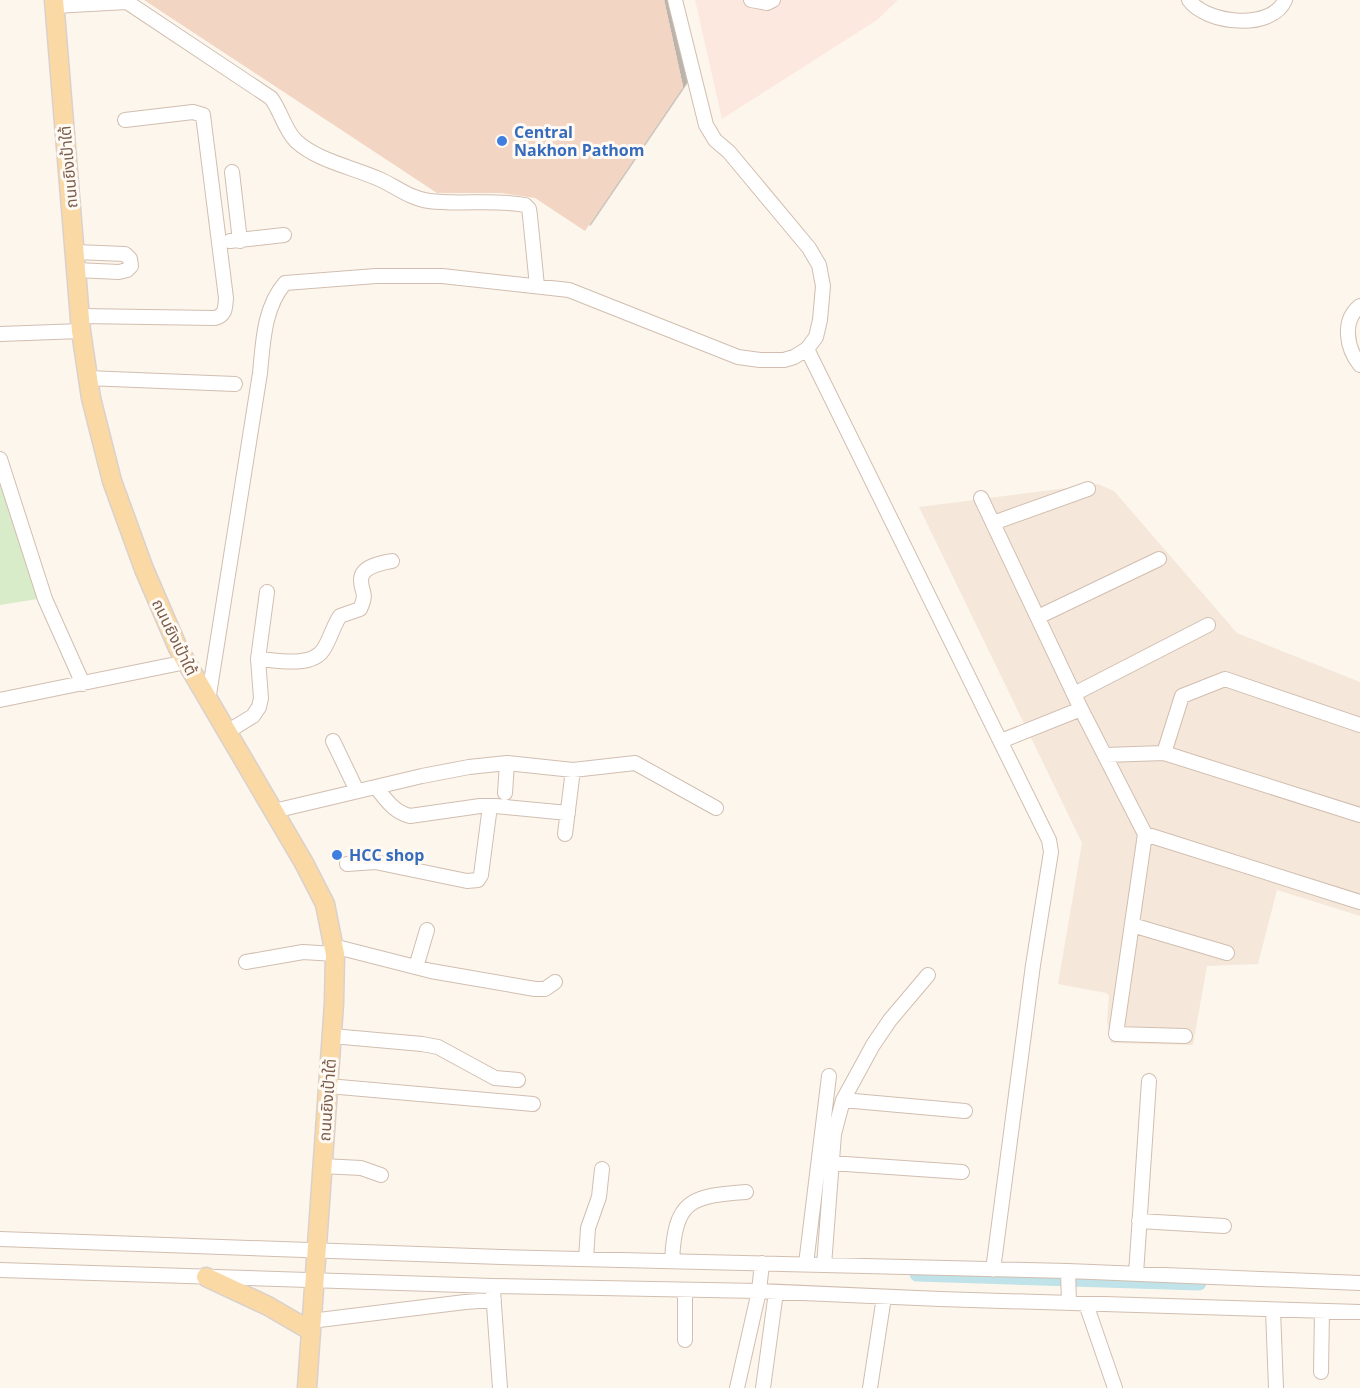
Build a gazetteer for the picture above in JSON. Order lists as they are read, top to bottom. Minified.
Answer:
{"streets":{"main road":["ถนนยิงเป้าใต้"]},"places":["Central Nakhon Pathom","HCC shop"]}
